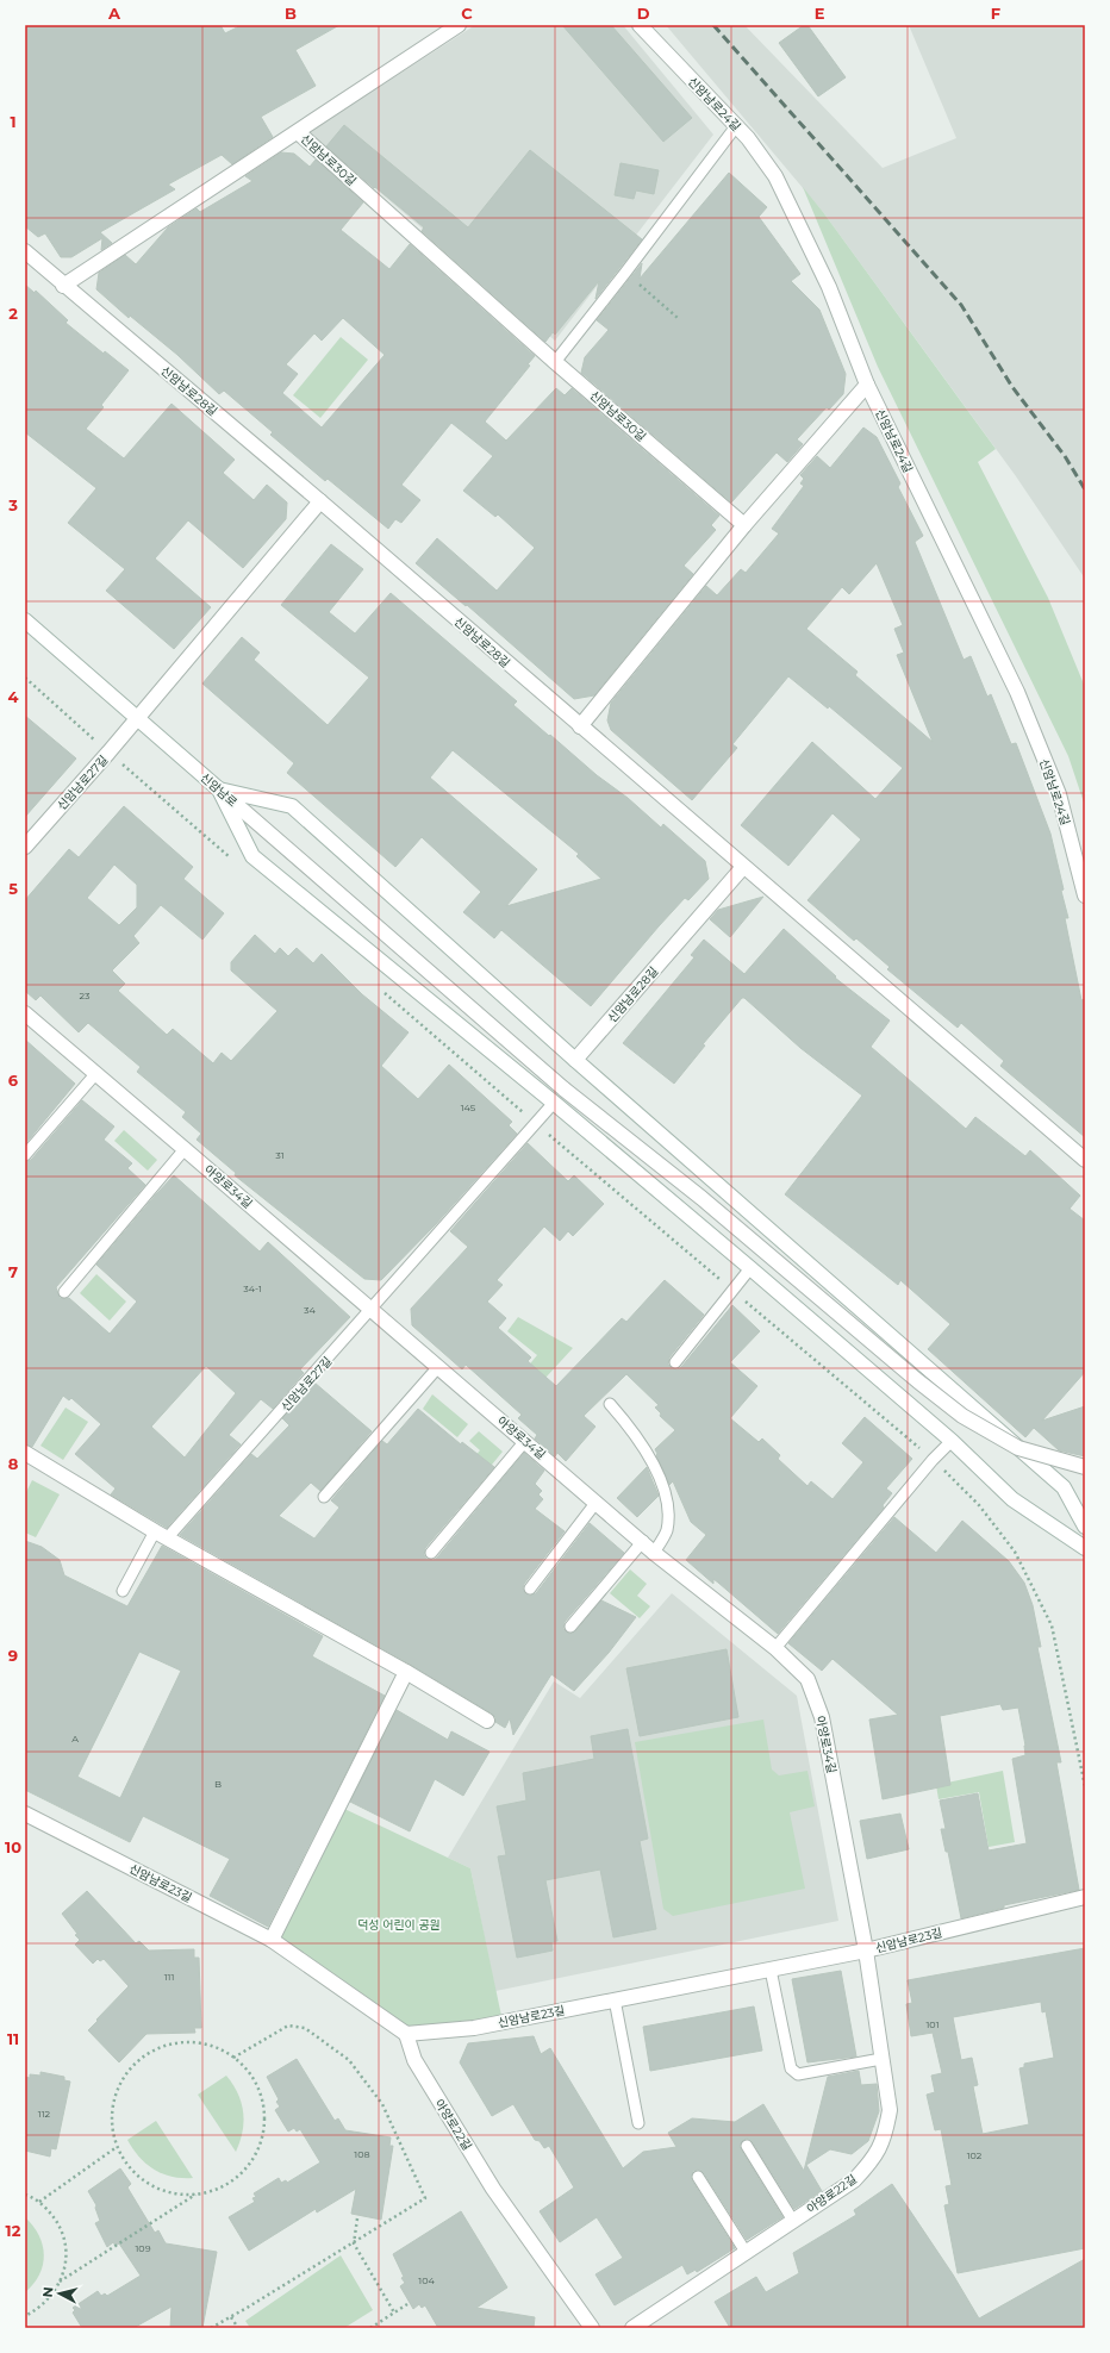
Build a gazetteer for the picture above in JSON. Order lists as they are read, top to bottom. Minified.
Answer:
{"streets":{"street":["신암남로24길","신암남로30길","신암남로28길","신암남로27길","신암남로","아양로34길","신암남로23길","아양로22길"]},"crossings":[["신암남로30길","신암남로28길"],["신암남로28길","신암남로27길"],["신암남로27길","신암남로"],["신암남로27길","아양로34길"],["아양로34길","신암남로23길"],["아양로34길","아양로22길"],["신암남로23길","아양로22길"]],"parks":["덕성 어린이 공원"],"house_numbers":["23","145","31","34-1","34","A","B","111","101","112","108","102","109","104"],"north":"left","grid":{"columns":["A","B","C","D","E","F"],"rows":["1","2","3","4","5","6","7","8","9","10","11","12"]}}
